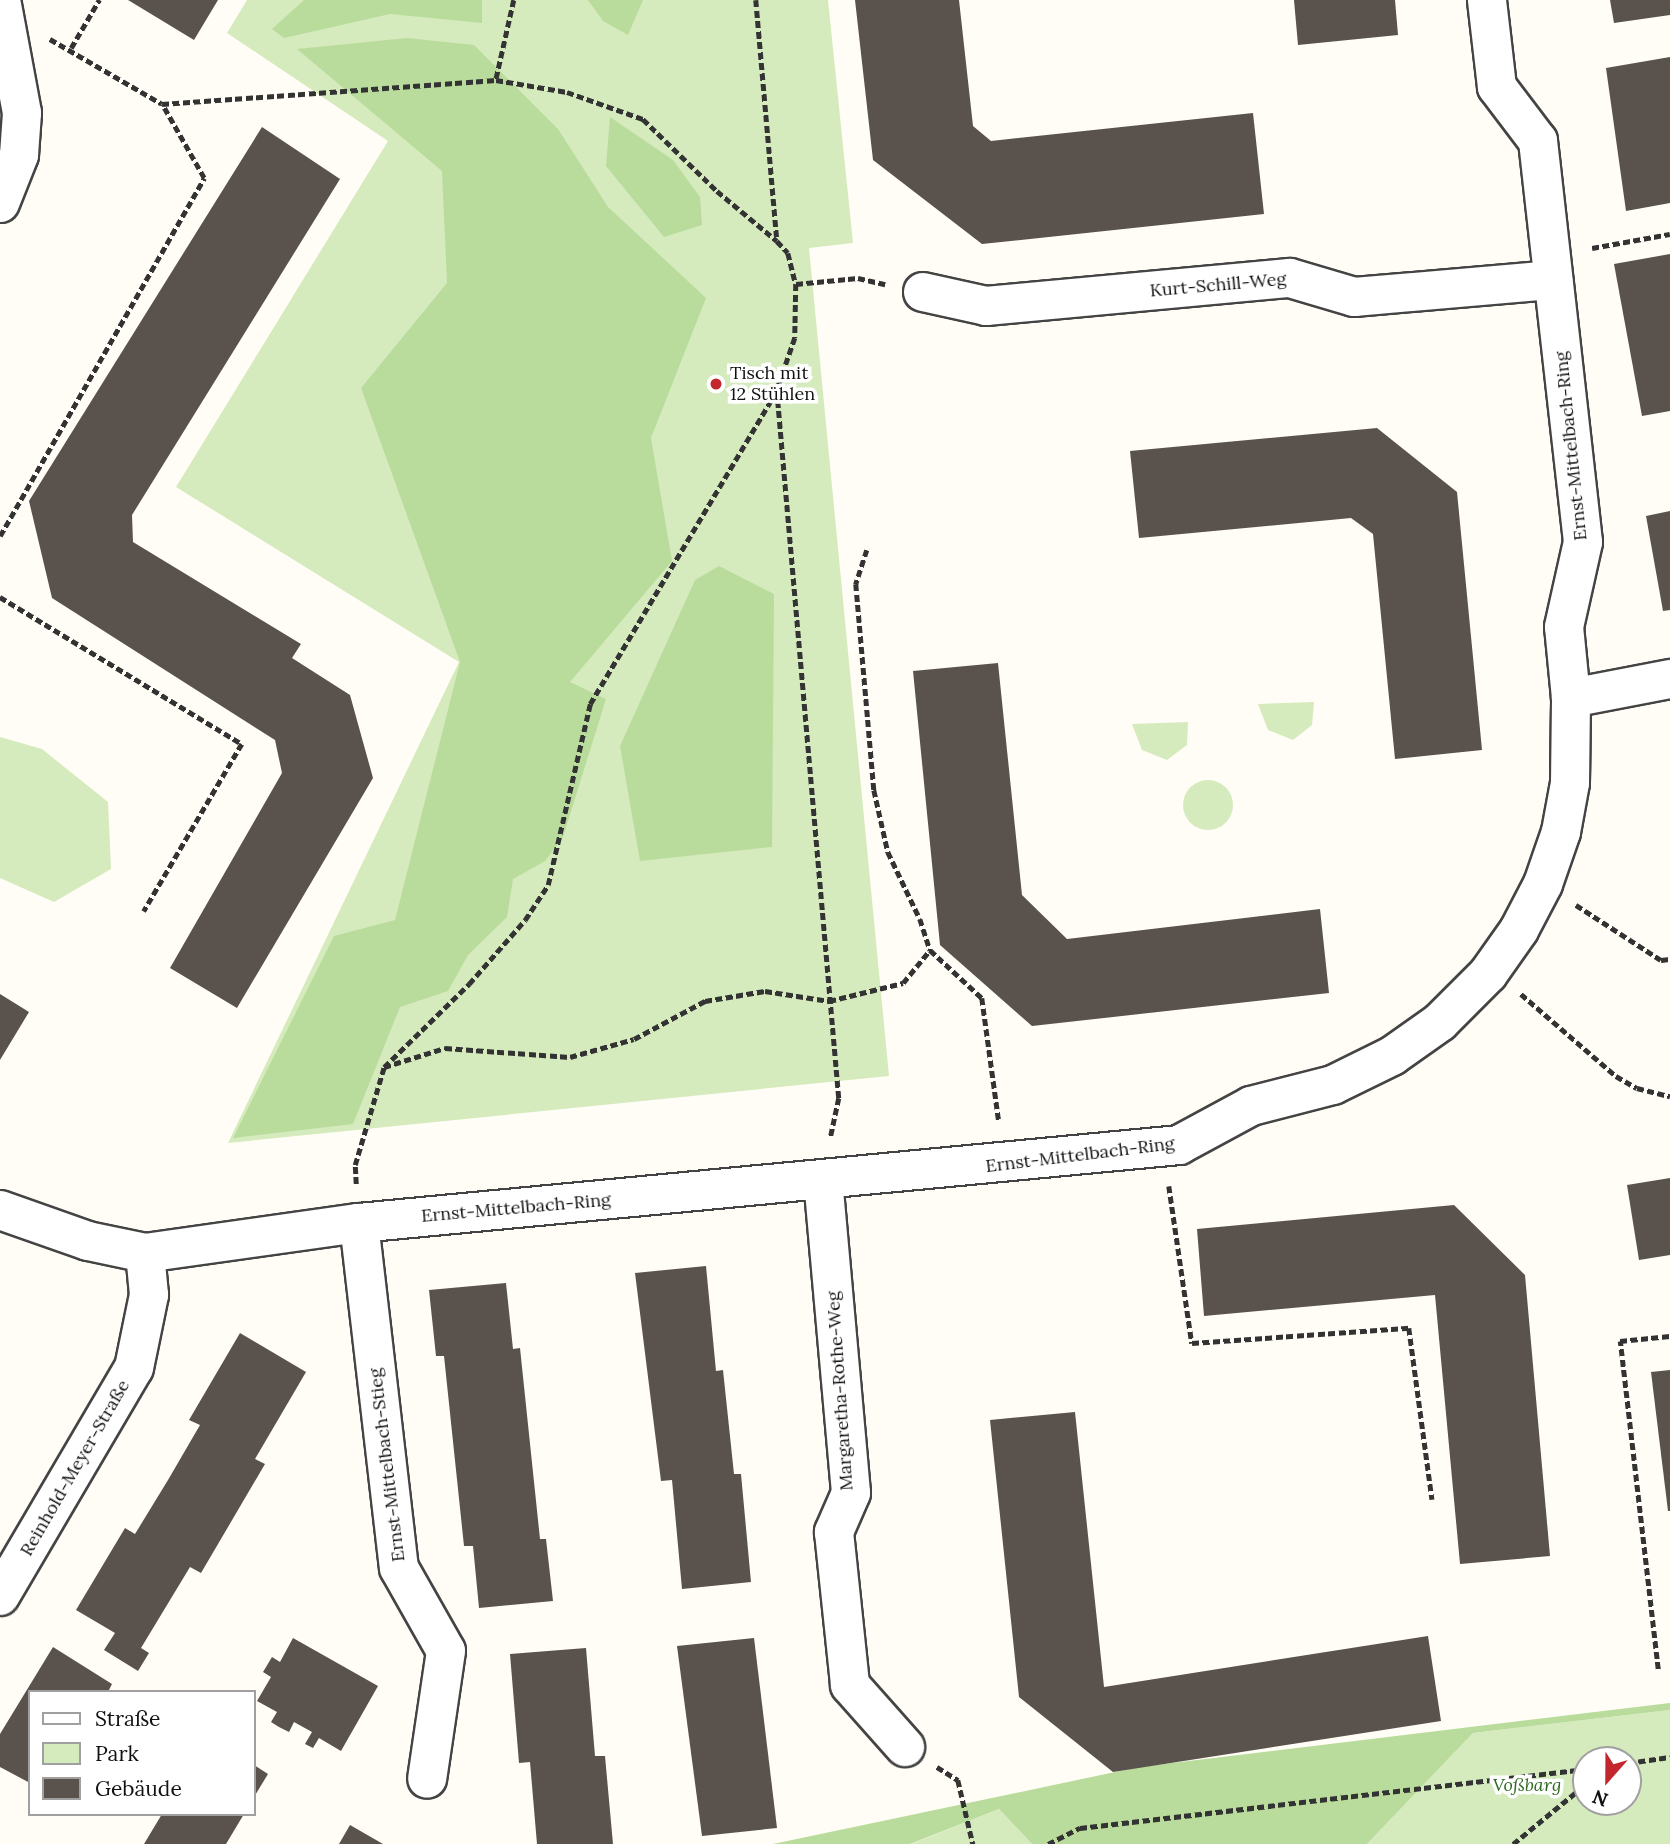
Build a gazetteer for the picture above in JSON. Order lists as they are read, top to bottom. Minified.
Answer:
{"streets":{"street":["Kurt-Schill-Weg","Ernst-Mittelbach-Ring","Margaretha-Rothe-Weg","Ernst-Mittelbach-Stieg","Reinhold-Meyer-Straße"]},"crossings":[["Kurt-Schill-Weg","Ernst-Mittelbach-Ring"],["Ernst-Mittelbach-Ring","Margaretha-Rothe-Weg"],["Ernst-Mittelbach-Ring","Ernst-Mittelbach-Stieg"],["Ernst-Mittelbach-Ring","Reinhold-Meyer-Straße"]],"parks":["Voßbarg"],"places":["Tisch mit 12 Stühlen"],"legend":["Straße","Park","Gebäude"],"north":"bottom"}
